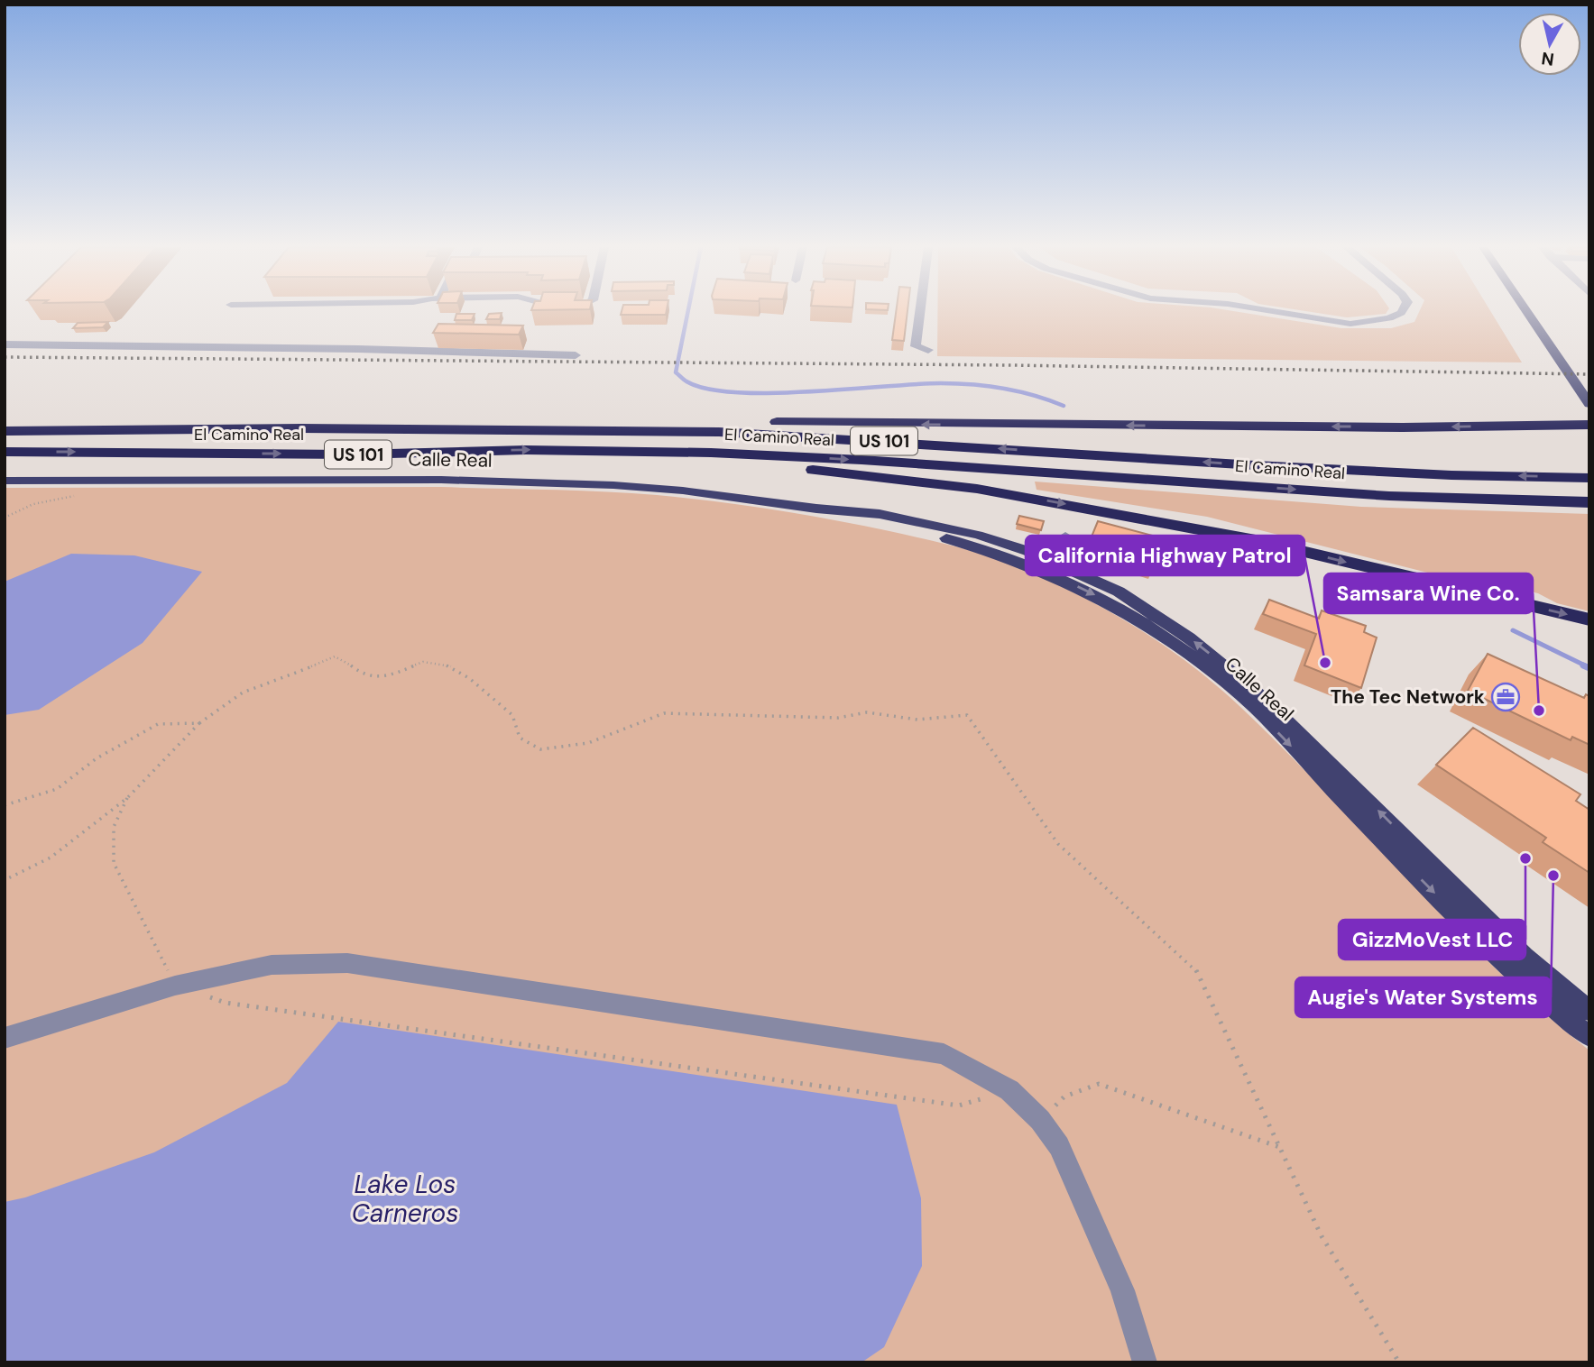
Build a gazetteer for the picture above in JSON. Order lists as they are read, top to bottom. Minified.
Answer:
{"streets":{"highway":["El Camino Real","US 101"],"main road":["Calle Real"]},"water":["Lake Los Carneros"],"places":{"other":["California Highway Patrol","Samsara Wine Co.","GizzMoVest LLC","Augie's Water Systems"],"office":["The Tec Network"]},"north":"bottom"}
